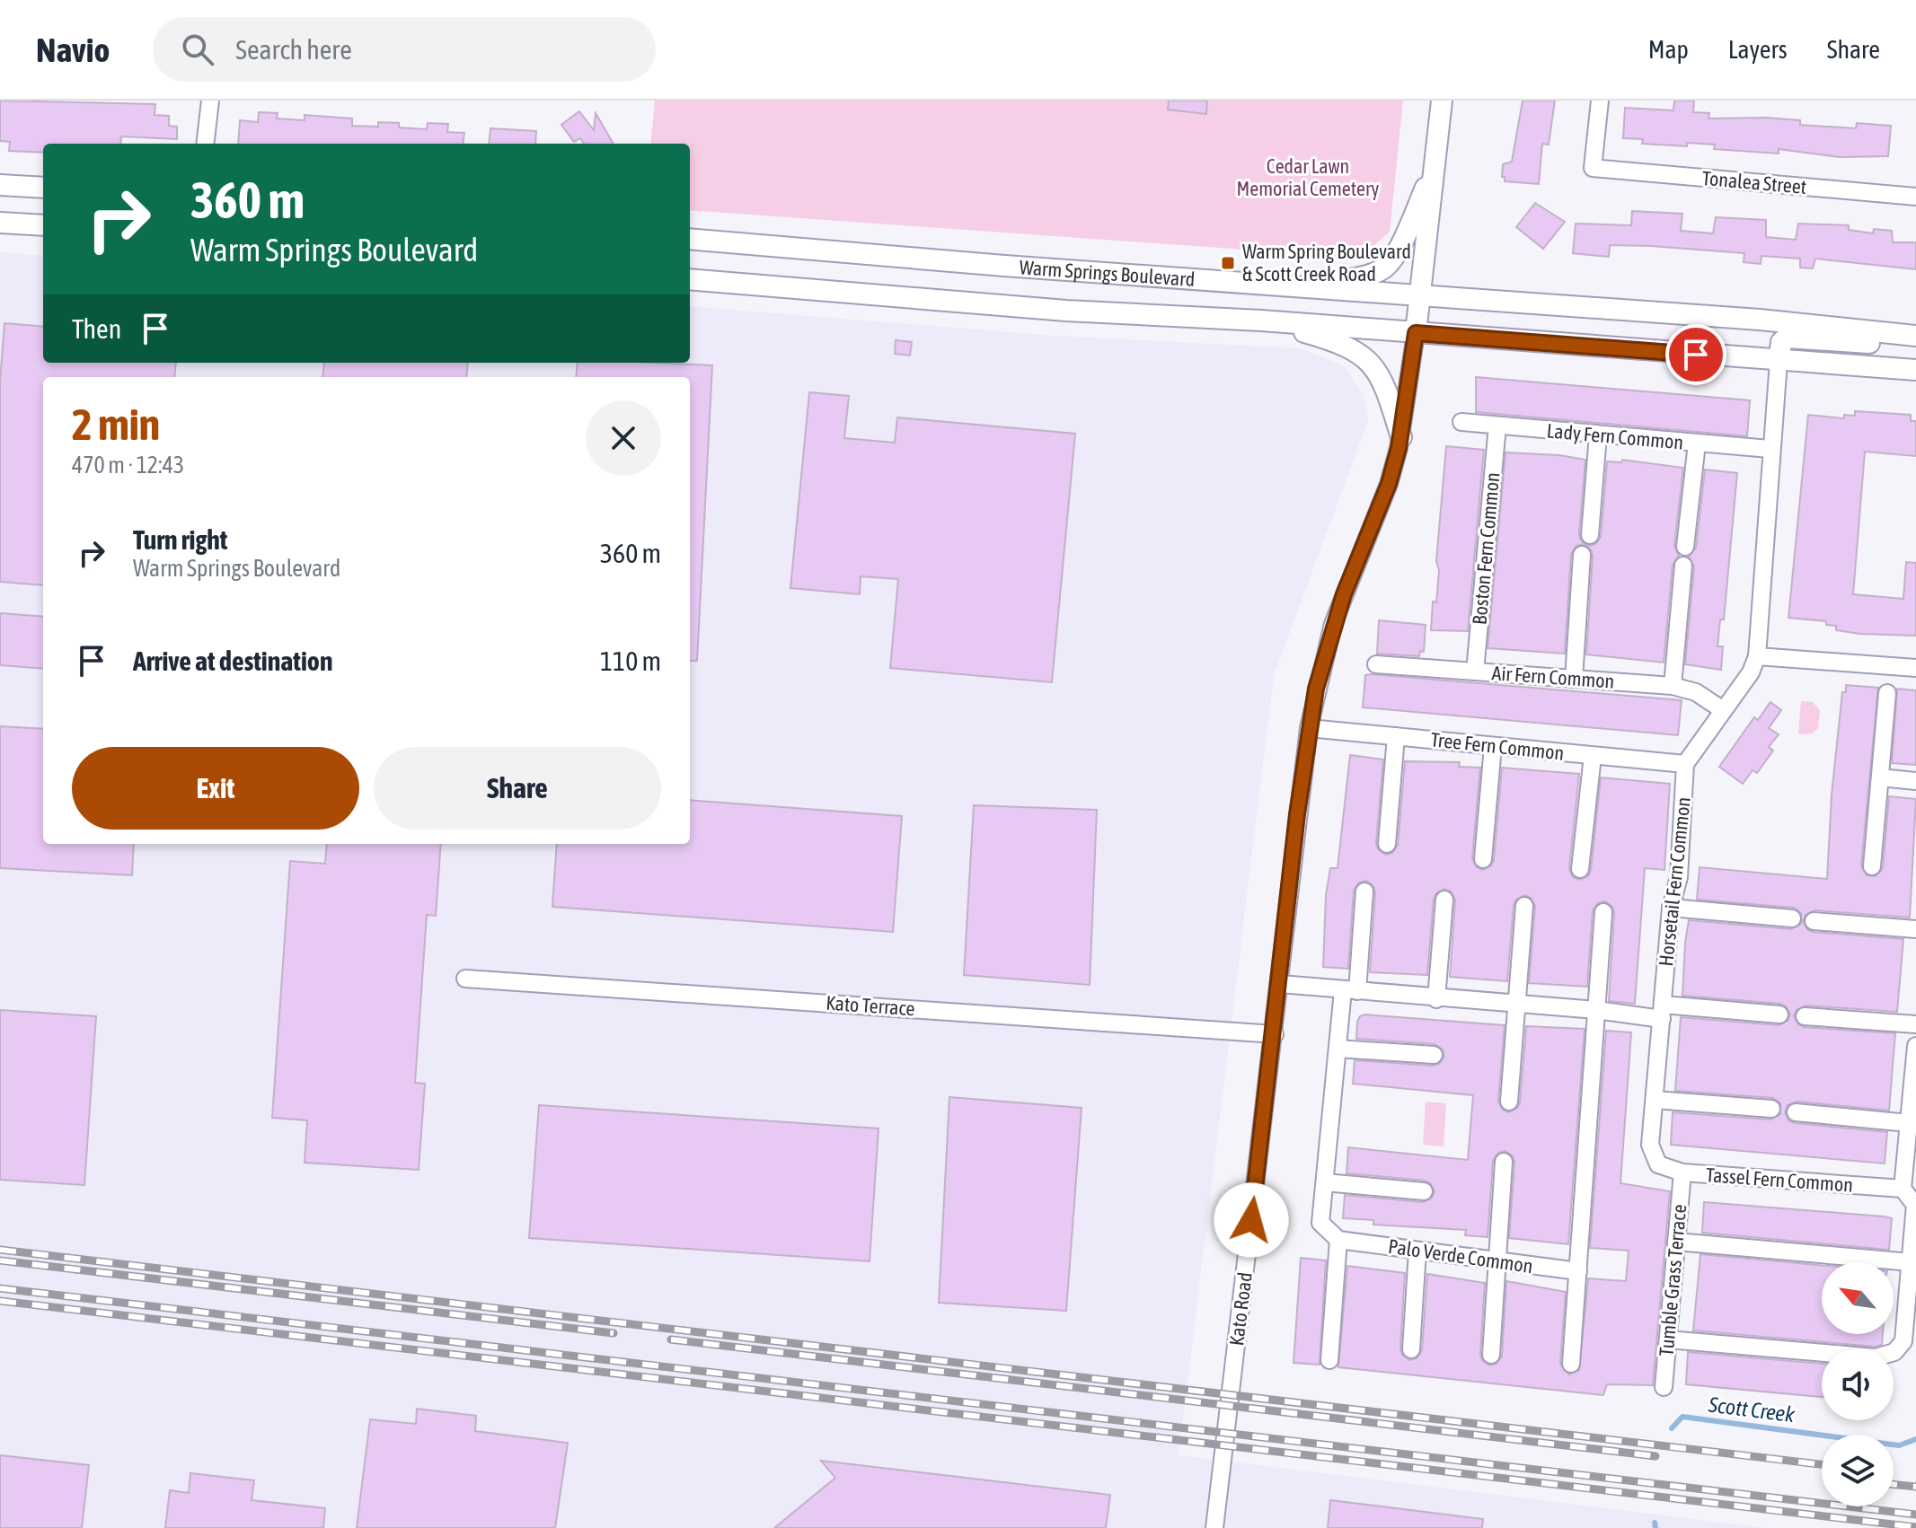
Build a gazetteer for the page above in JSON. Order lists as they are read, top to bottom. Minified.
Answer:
{"streets":{"main road":["Warm Springs Boulevard"],"street":["Tonalea Street","Lady Fern Common","Boston Fern Common","Air Fern Common","Tree Fern Common","Horsetail Fern Common","Kato Terrace","Tassel Fern Common","Palo Verde Common","Tumble Grass Terrace","Kato Road"]},"crossings":[["Warm Springs Boulevard","Kato Road"],["Lady Fern Common","Boston Fern Common"],["Boston Fern Common","Air Fern Common"],["Tree Fern Common","Horsetail Fern Common"],["Tree Fern Common","Kato Road"],["Horsetail Fern Common","Tassel Fern Common"],["Kato Terrace","Kato Road"],["Tassel Fern Common","Tumble Grass Terrace"]],"water":["Scott Creek"],"parks":["Cedar Lawn Memorial Cemetery"],"places":{"transit":["Warm Spring Boulevard & Scott Creek Road"]},"north":"top left","page":{"header":"Navio","search":"Search here","nav":["Map","Layers","Share"],"turn":["360 m","Warm Springs Boulevard"],"then":"Then","heading":["2 min","470 m · 12:43"],"list":[{"name":"Turn right","note":"Warm Springs Boulevard","value":"360 m"},{"name":"Arrive at destination","value":"110 m"}],"buttons":["Exit","Share"]}}
